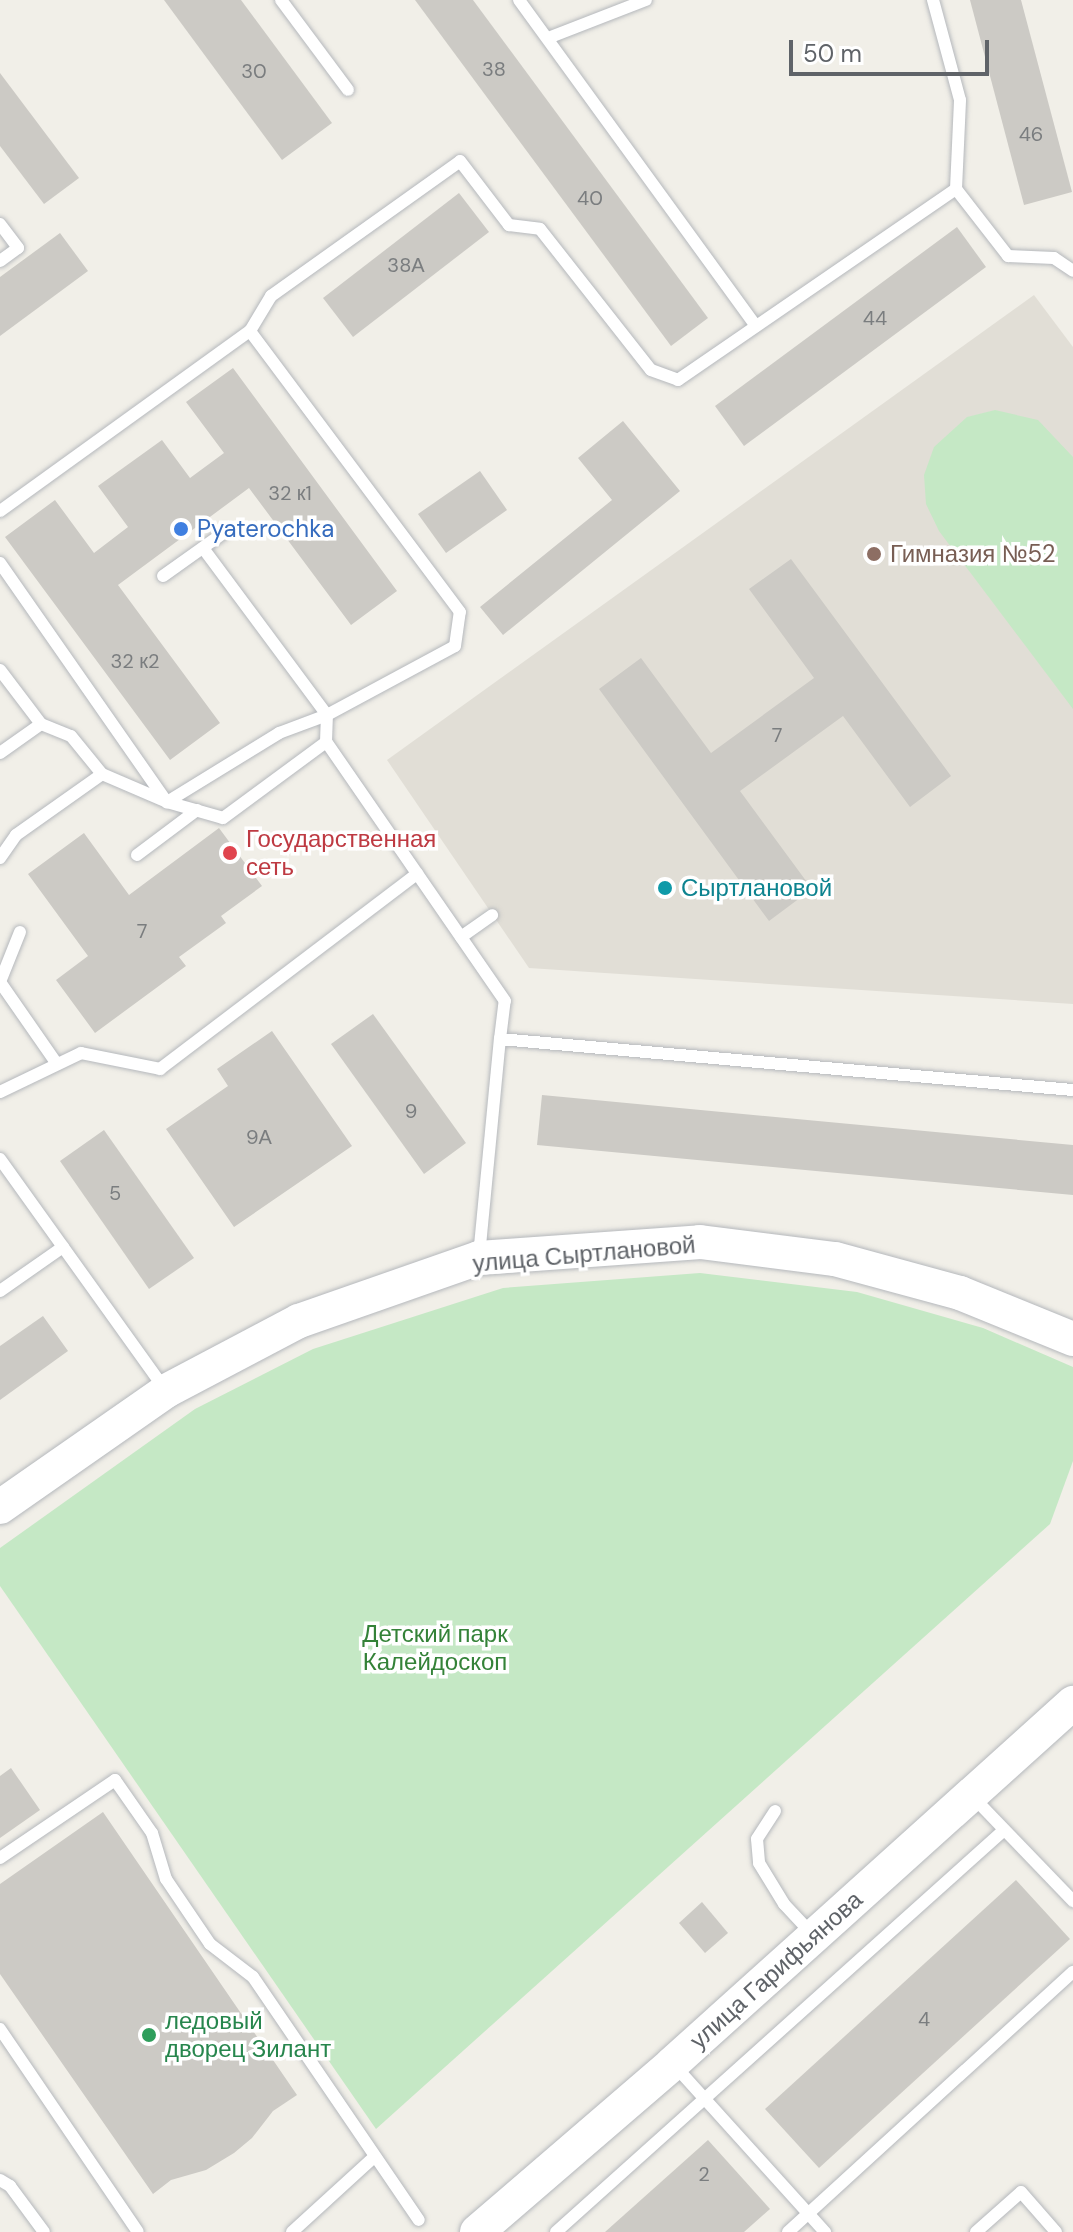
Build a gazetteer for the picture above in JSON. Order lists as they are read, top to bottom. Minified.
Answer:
{"streets":{"street":["улица Сыртлановой","улица Гарифьянова"]},"parks":["Детский парк Калейдоскоп"],"places":["Pyaterochka","Гимназия №52","Государственная сеть","Сыртлановой","ледовый дворец Зилант"],"house_numbers":["38","30","46","40","38А","44","32 к1","32 к2","7","7","9","9А","5","4","2"],"scale_bar":"50 m"}
